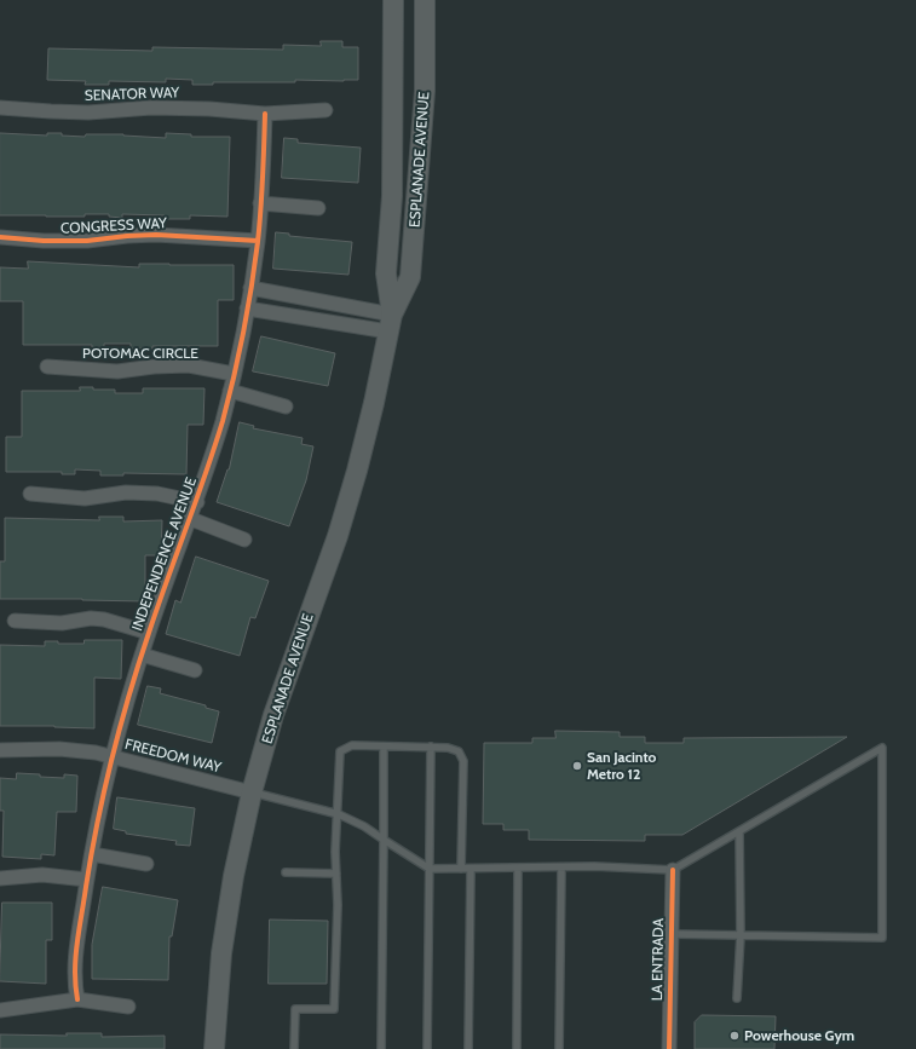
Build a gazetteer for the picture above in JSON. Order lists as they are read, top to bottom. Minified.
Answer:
{"streets":{"main road":["ESPLANADE AVENUE"],"street":["SENATOR WAY","CONGRESS WAY","POTOMAC CIRCLE","INDEPENDENCE AVENUE","FREEDOM WAY","LA ENTRADA"]},"crossings":[["SENATOR WAY","INDEPENDENCE AVENUE"],["ESPLANADE AVENUE","FREEDOM WAY"],["CONGRESS WAY","INDEPENDENCE AVENUE"],["POTOMAC CIRCLE","INDEPENDENCE AVENUE"],["INDEPENDENCE AVENUE","FREEDOM WAY"]],"places":["San Jacinto Metro 12","Powerhouse Gym"]}
